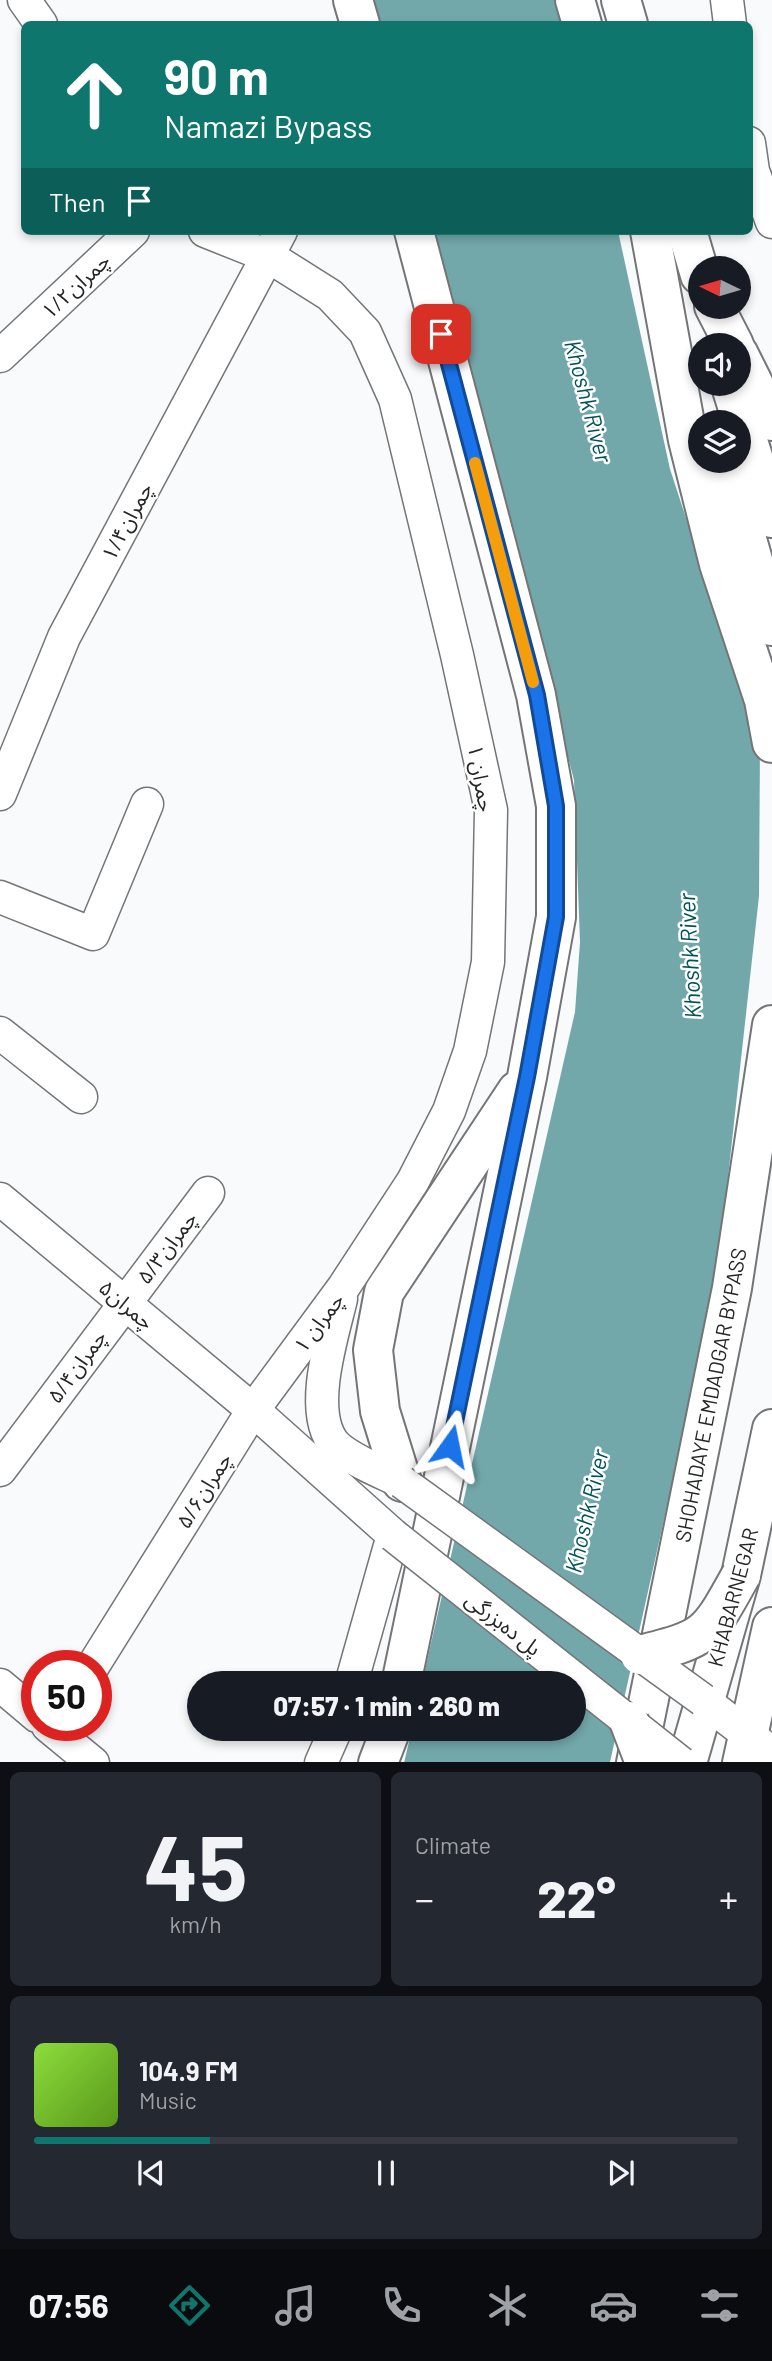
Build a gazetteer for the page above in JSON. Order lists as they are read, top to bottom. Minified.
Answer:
{"streets":{"main road":["SHOHADAYE EMDADGAR BYPASS","KHABARNEGAR"],"street":["چمران۱/۲","چمران۱/۴","چمران ۱","چمران۵/۳","چمران۵","چمران۵/۴","چمران۵/۶","پل ده‌بزرگی"]},"crossings":[["چمران۱/۴","چمران ۱"],["چمران ۱","چمران۵"],["چمران ۱","چمران۵/۶"],["چمران۵/۳","چمران۵"],["چمران۵/۳","چمران۵/۴"],["چمران۵","چمران۵/۴"],["چمران۵","چمران۵/۶"],["چمران۵","پل ده‌بزرگی"]],"water":["Khoshk River"],"north":"left","page":{"turn":["90 m","Namazi Bypass"],"then":"Then","limit":"50","trip":"07:57 · 1 min · 260 m","tile":[["45","km/h"],"Climate"],"heat":["−","22°","+"],"song":["104.9 FM","Music"],"tabs":"07:56"}}
